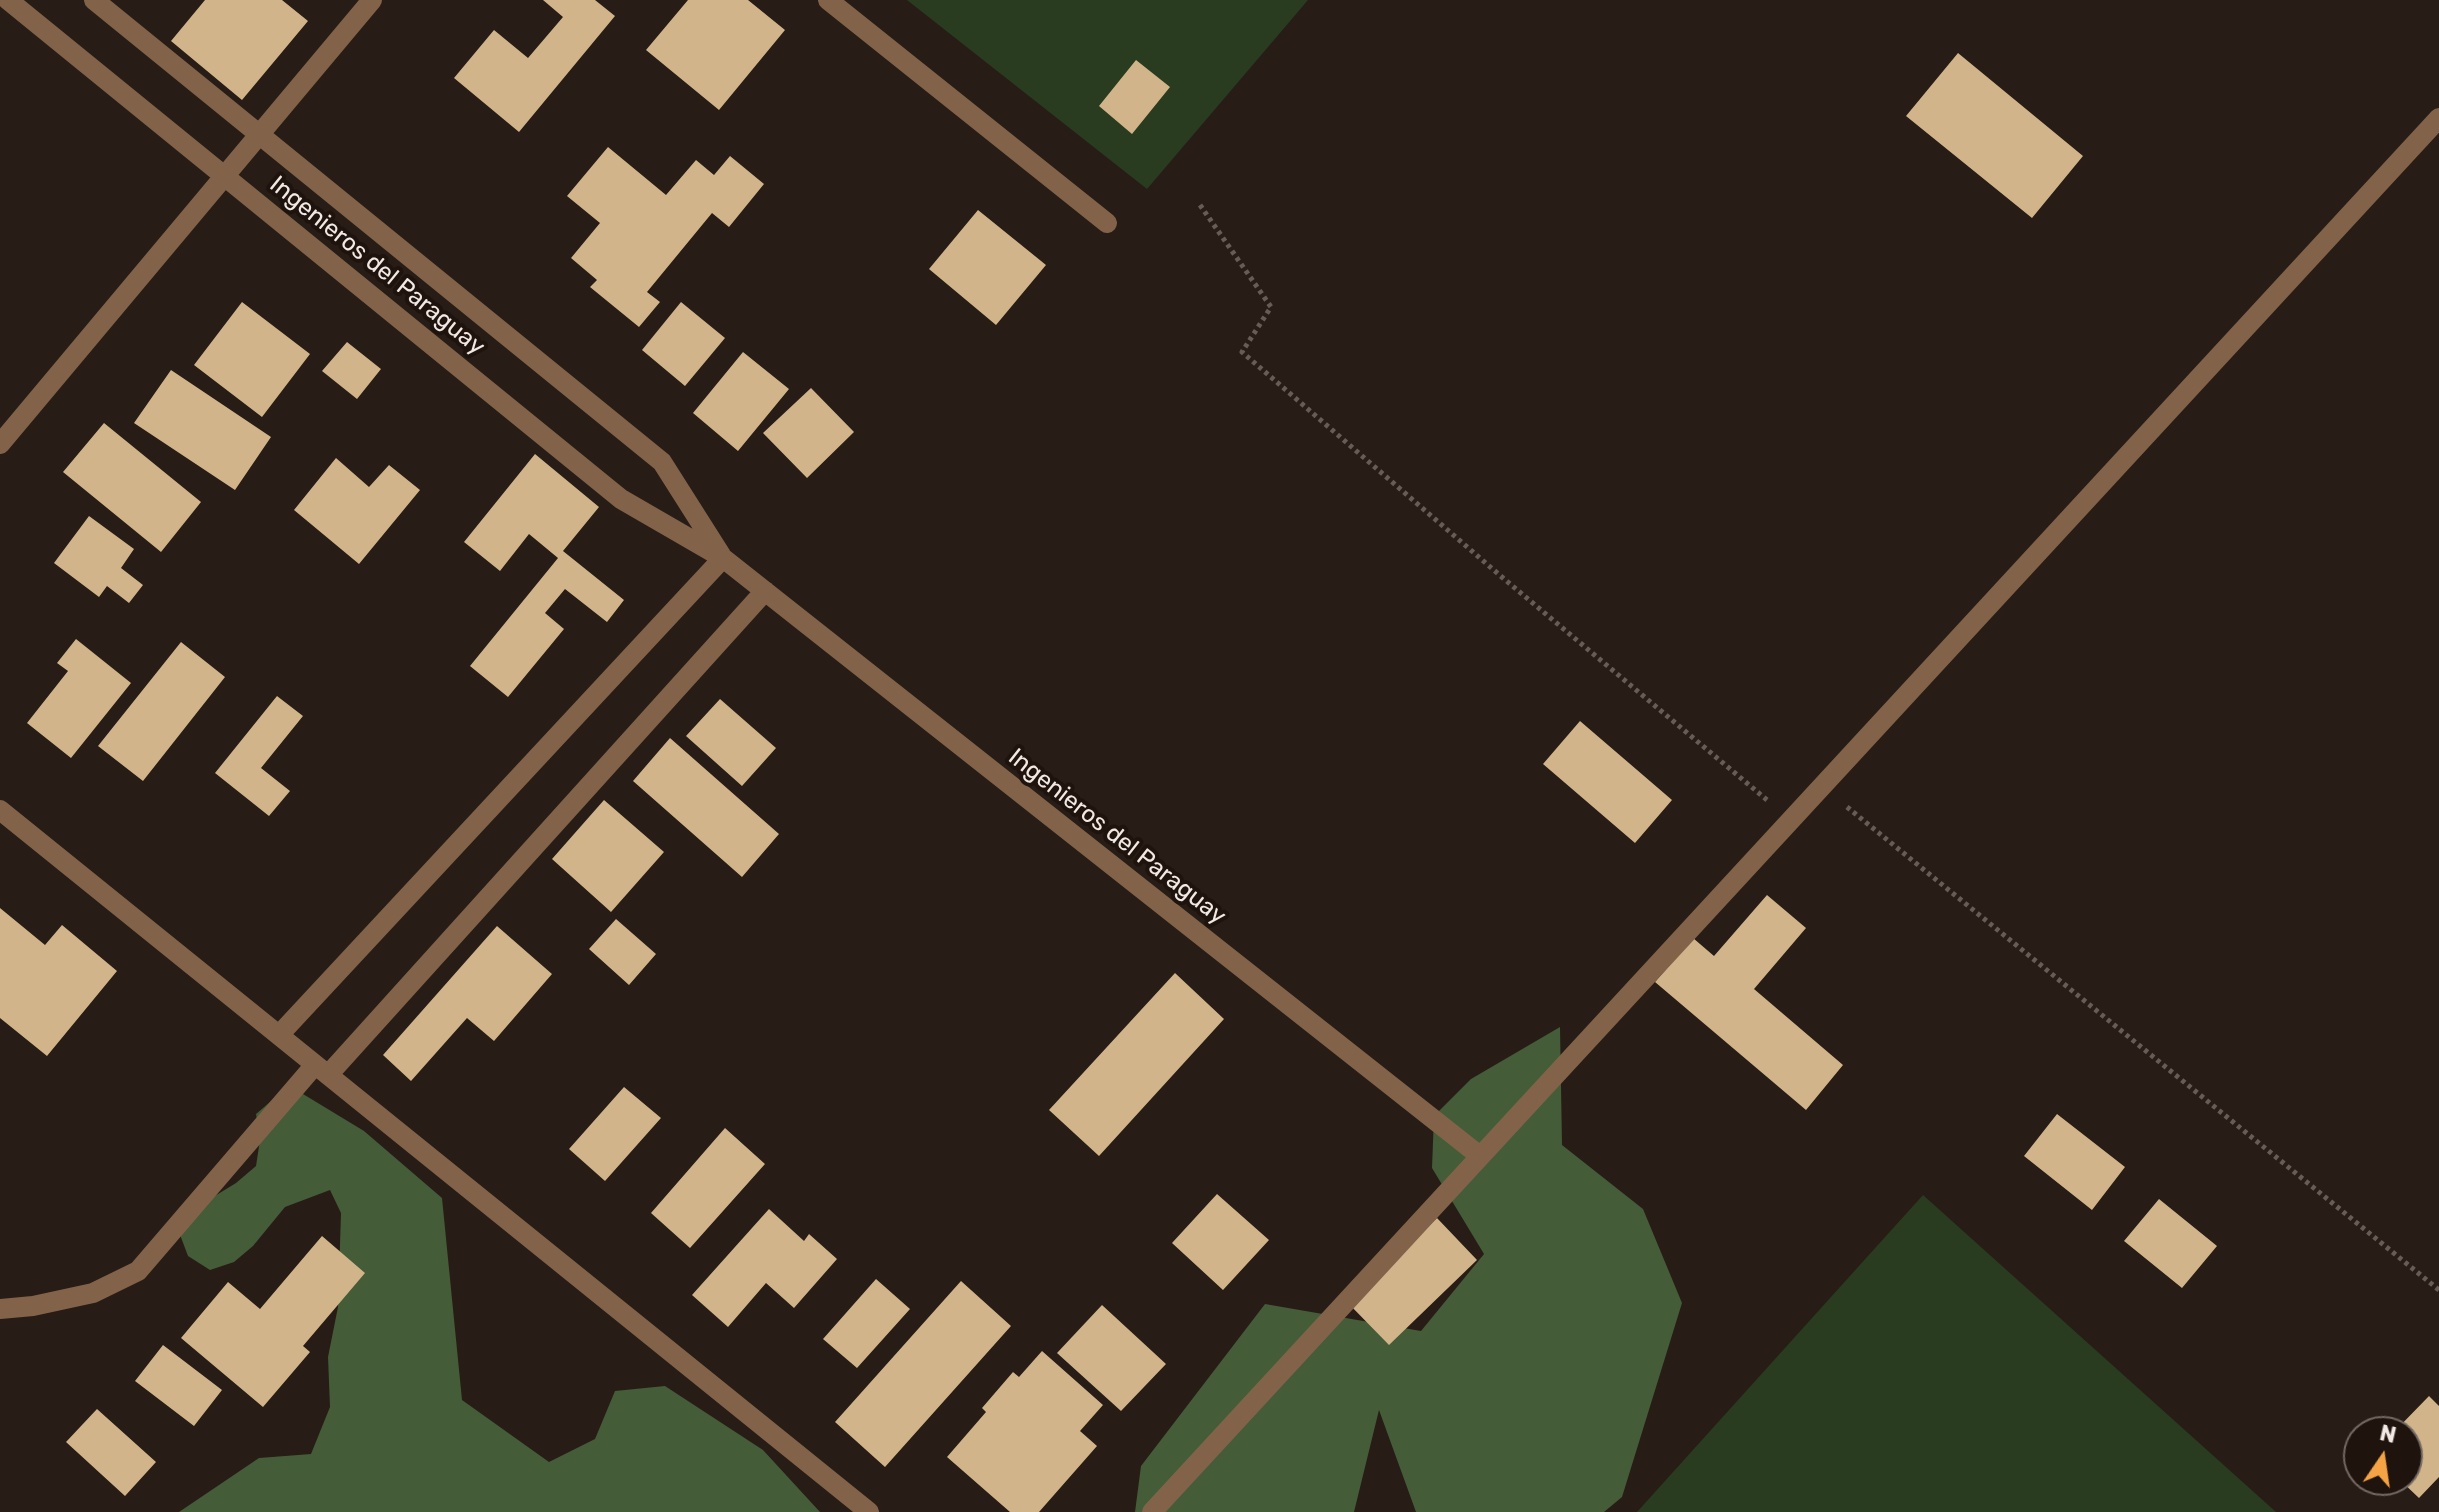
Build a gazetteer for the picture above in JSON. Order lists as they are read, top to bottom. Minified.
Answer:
{"streets":{"street":["Ingenieros del Paraguay"]},"north":"top"}
